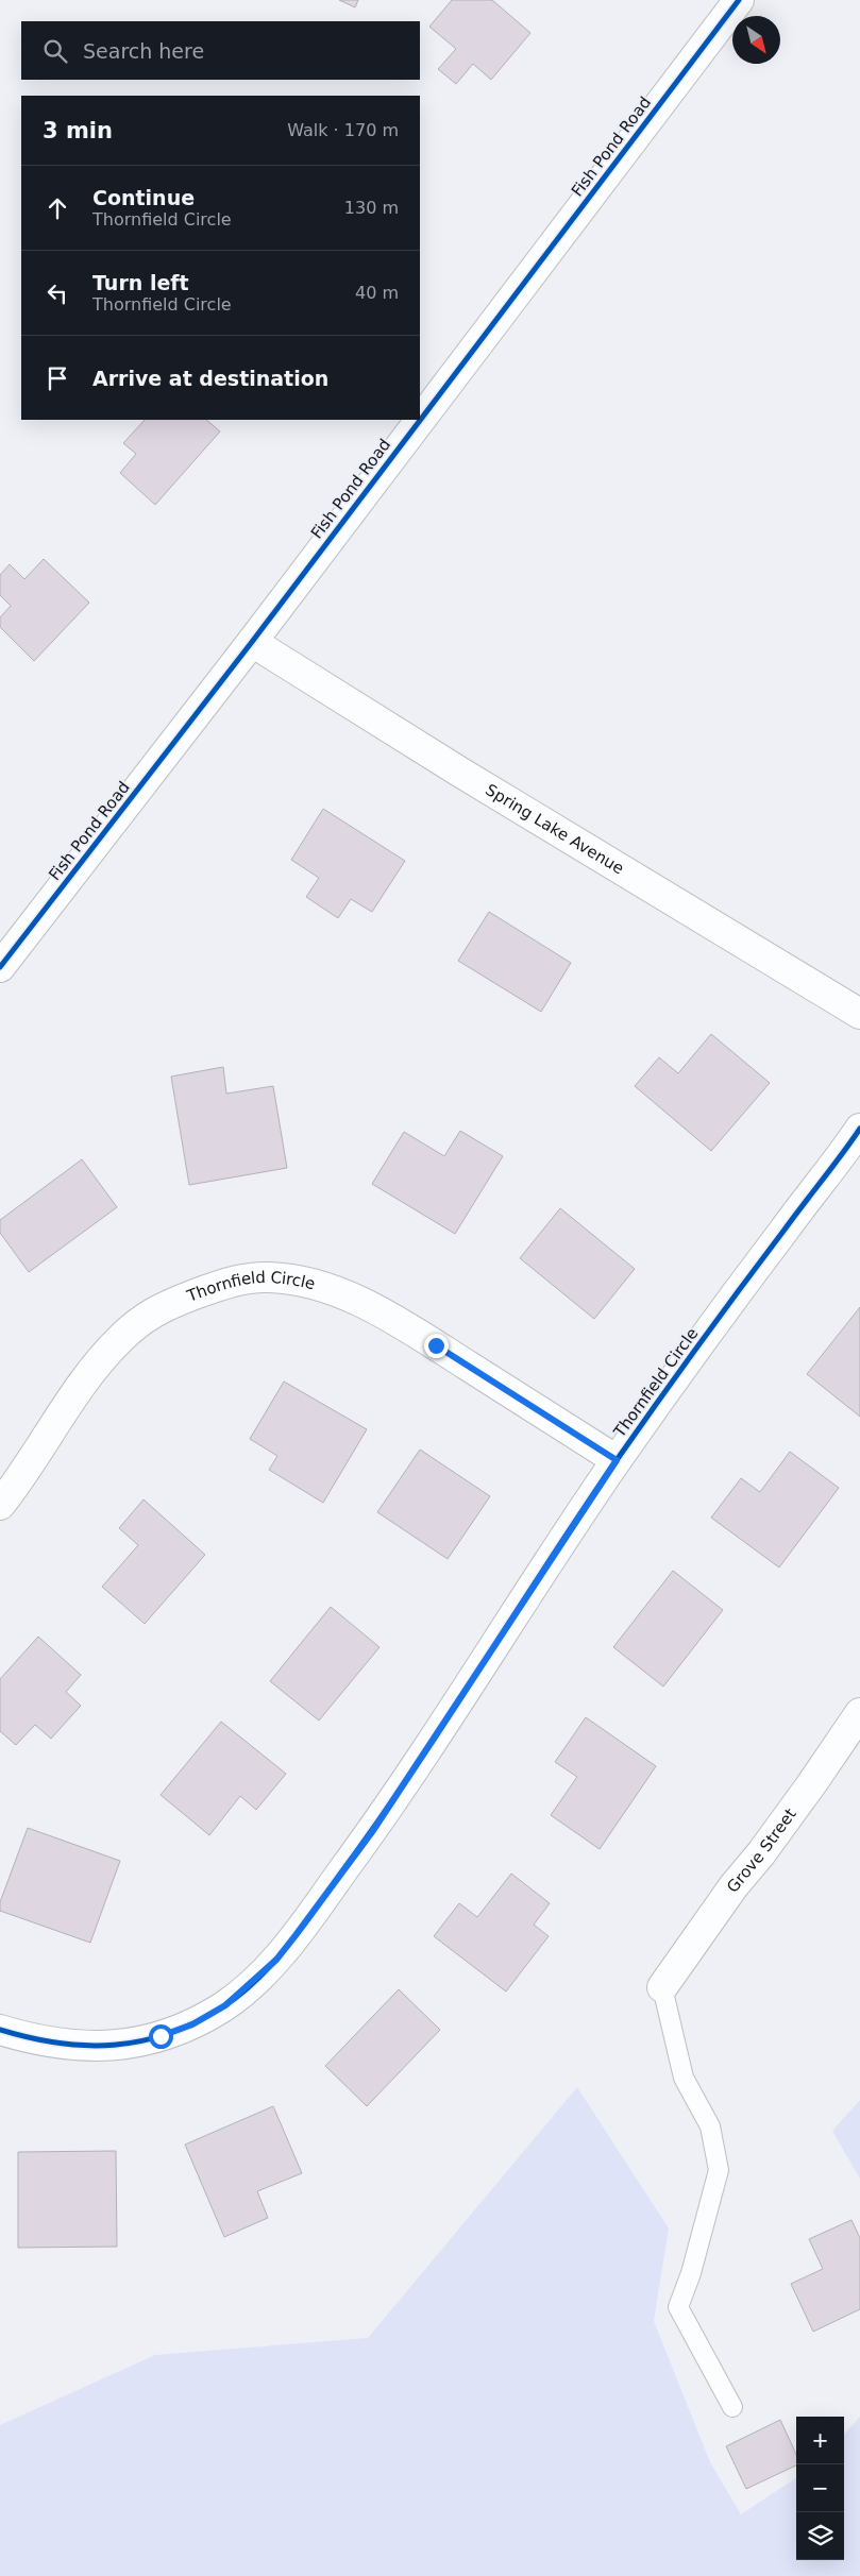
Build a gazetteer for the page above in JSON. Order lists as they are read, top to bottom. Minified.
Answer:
{"streets":{"street":["Fish Pond Road","Spring Lake Avenue","Thornfield Circle","Grove Street"]},"crossings":[["Fish Pond Road","Spring Lake Avenue"]],"north":"bottom right","page":{"search":"Search here","heading":["3 min","Walk · 170 m"],"list":[["Continue","Thornfield Circle","130 m"],["Turn left","Thornfield Circle","40 m"],"Arrive at destination"],"map_buttons":["+","−"]}}
